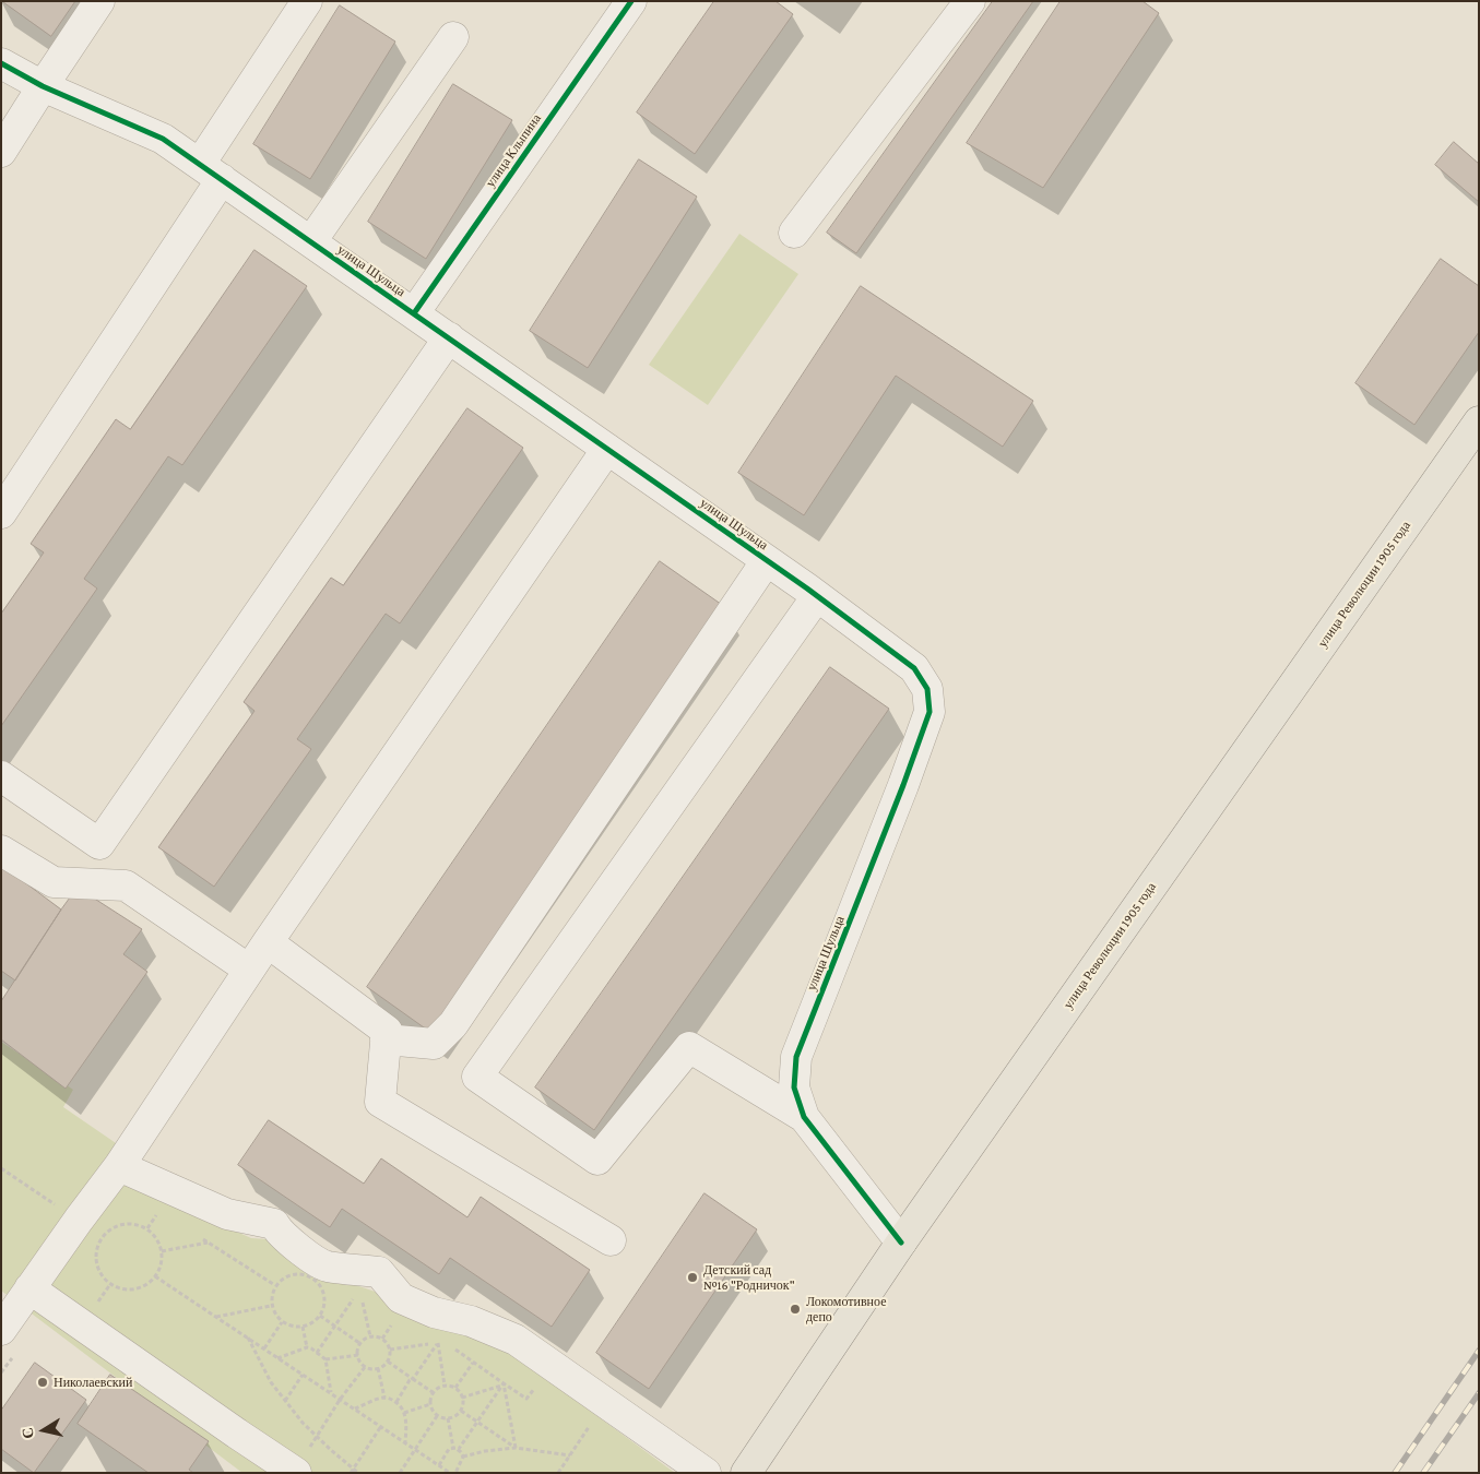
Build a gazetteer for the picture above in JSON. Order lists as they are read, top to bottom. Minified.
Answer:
{"streets":{"main road":["улица Революции 1905 года"],"street":["улица Клыпина","улица Шульца"]},"crossings":[["улица Клыпина","улица Шульца"],["улица Шульца","улица Революции 1905 года"]],"places":["Детский сад №16 \"Родничок\"","Локомотивное депо","Николаевский"],"north":"left"}
